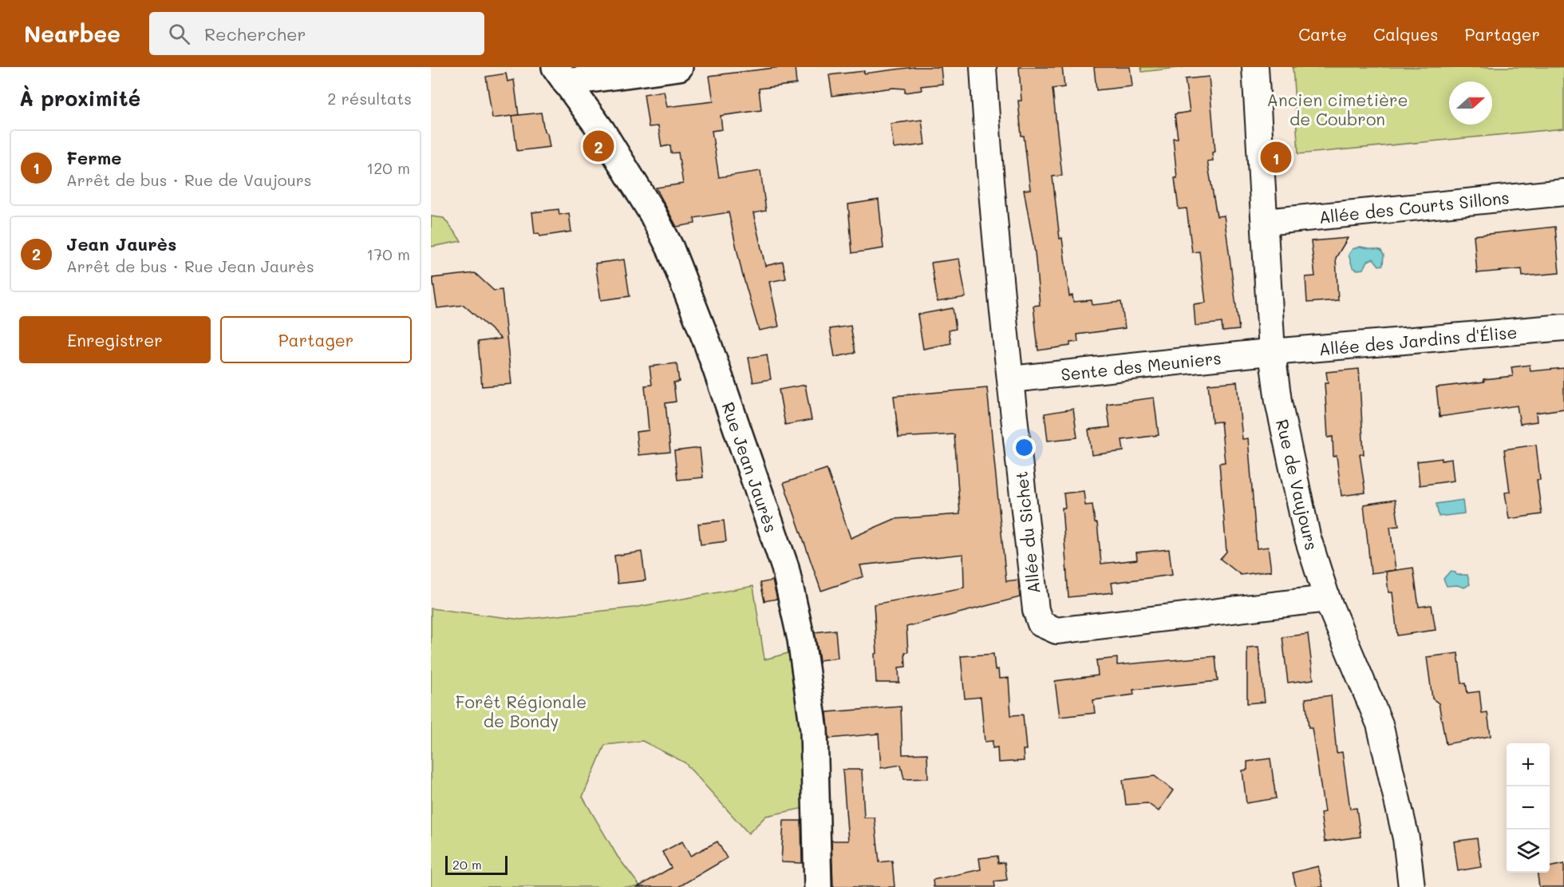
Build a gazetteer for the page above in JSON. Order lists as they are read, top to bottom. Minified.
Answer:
{"streets":{"street":["Allée des Courts Sillons","Allée des Jardins d'Élise","Sente des Meuniers","Rue Jean Jaurès","Rue de Vaujours","Allée du Sichet"]},"crossings":[["Allée des Courts Sillons","Rue de Vaujours"],["Allée des Jardins d'Élise","Sente des Meuniers"],["Allée des Jardins d'Élise","Rue de Vaujours"],["Sente des Meuniers","Rue de Vaujours"],["Sente des Meuniers","Allée du Sichet"],["Rue de Vaujours","Allée du Sichet"]],"parks":["Ancien cimetière de Coubron","Forêt Régionale de Bondy"],"scale_bar":"20 m","north":"right","page":{"header":"Nearbee","search":"Rechercher","nav":["Carte","Calques","Partager"],"heading":["À proximité","2 résultats"],"pins":["2","1"],"list":[{"mark":"1","name":"Ferme","note":"Arrêt de bus · Rue de Vaujours","value":"120 m"},{"mark":"2","name":"Jean Jaurès","note":"Arrêt de bus · Rue Jean Jaurès","value":"170 m"}],"buttons":["Enregistrer","Partager"],"map_buttons":["+","−"],"scale":"20 m"}}
